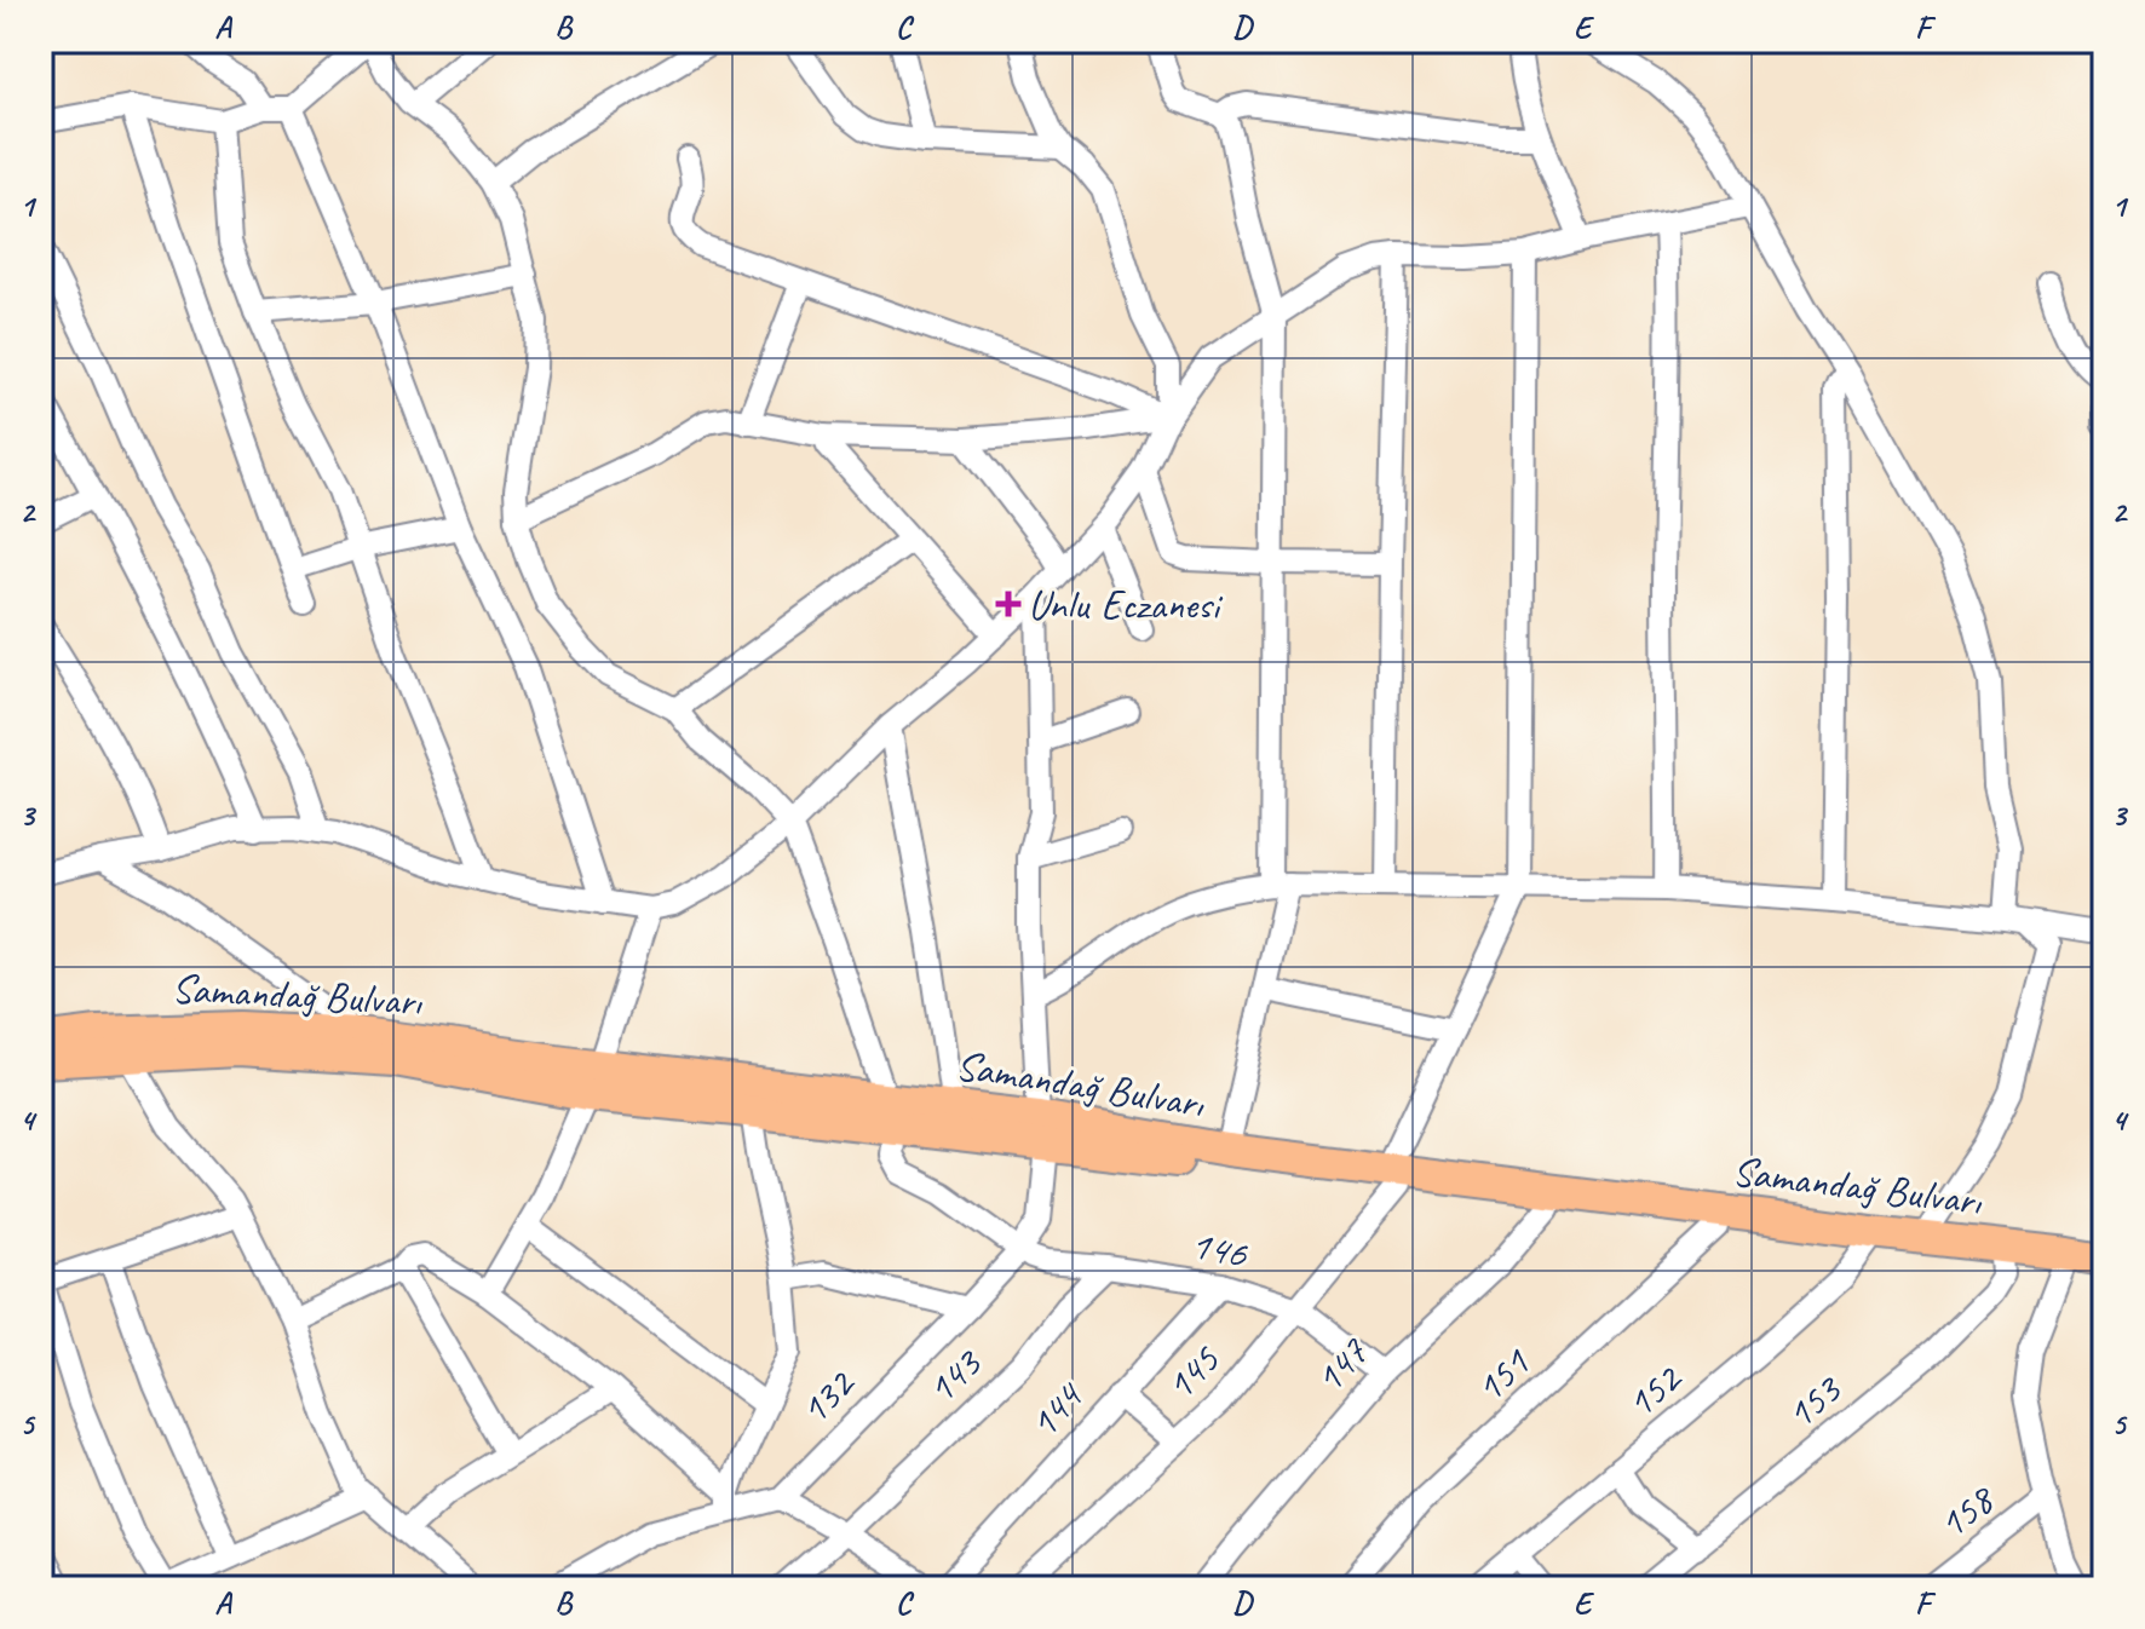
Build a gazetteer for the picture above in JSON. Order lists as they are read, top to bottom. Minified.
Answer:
{"streets":{"highway":["Samandağ Bulvarı"],"street":["146","147","145","151","143","152","132","153","144","158"]},"crossings":[["Samandağ Bulvarı","146"],["Samandağ Bulvarı","147"],["Samandağ Bulvarı","145"],["Samandağ Bulvarı","151"],["Samandağ Bulvarı","152"],["Samandağ Bulvarı","132"],["Samandağ Bulvarı","153"],["146","147"],["146","145"],["146","143"],["146","132"],["146","144"]],"places":{"health":["Unlu Eczanesi"]},"grid":{"columns":["A","B","C","D","E","F"],"rows":["1","2","3","4","5"]}}
